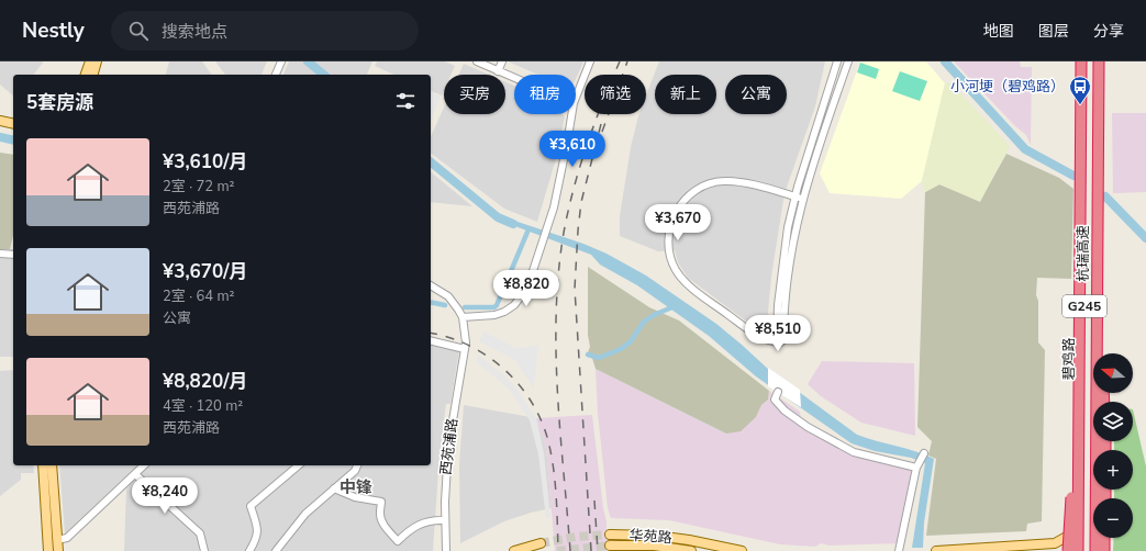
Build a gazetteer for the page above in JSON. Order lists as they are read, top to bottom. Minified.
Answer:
{"streets":{"highway":["杭瑞高速","G245","碧鸡路"],"main road":["华苑路"],"street":["西苑浦路"]},"districts":["中锋"],"places":{"bus stop":["小河埂（碧鸡路）"]},"north":"left","page":{"header":"Nestly","search":"搜索地点","nav":["地图","图层","分享"],"chip":["买房","租房","筛选","新上","公寓"],"heading":"5套房源","list":[{"name":"¥3,610/月","note":"2室 · 72 m² · 西苑浦路"},{"name":"¥3,670/月","note":"2室 · 64 m² · 公寓"},{"name":"¥8,820/月","note":"4室 · 120 m² · 西苑浦路"}],"price":["¥3,610","¥3,670","¥8,820","¥8,510","¥8,240"],"map_buttons":["+","−"]}}
